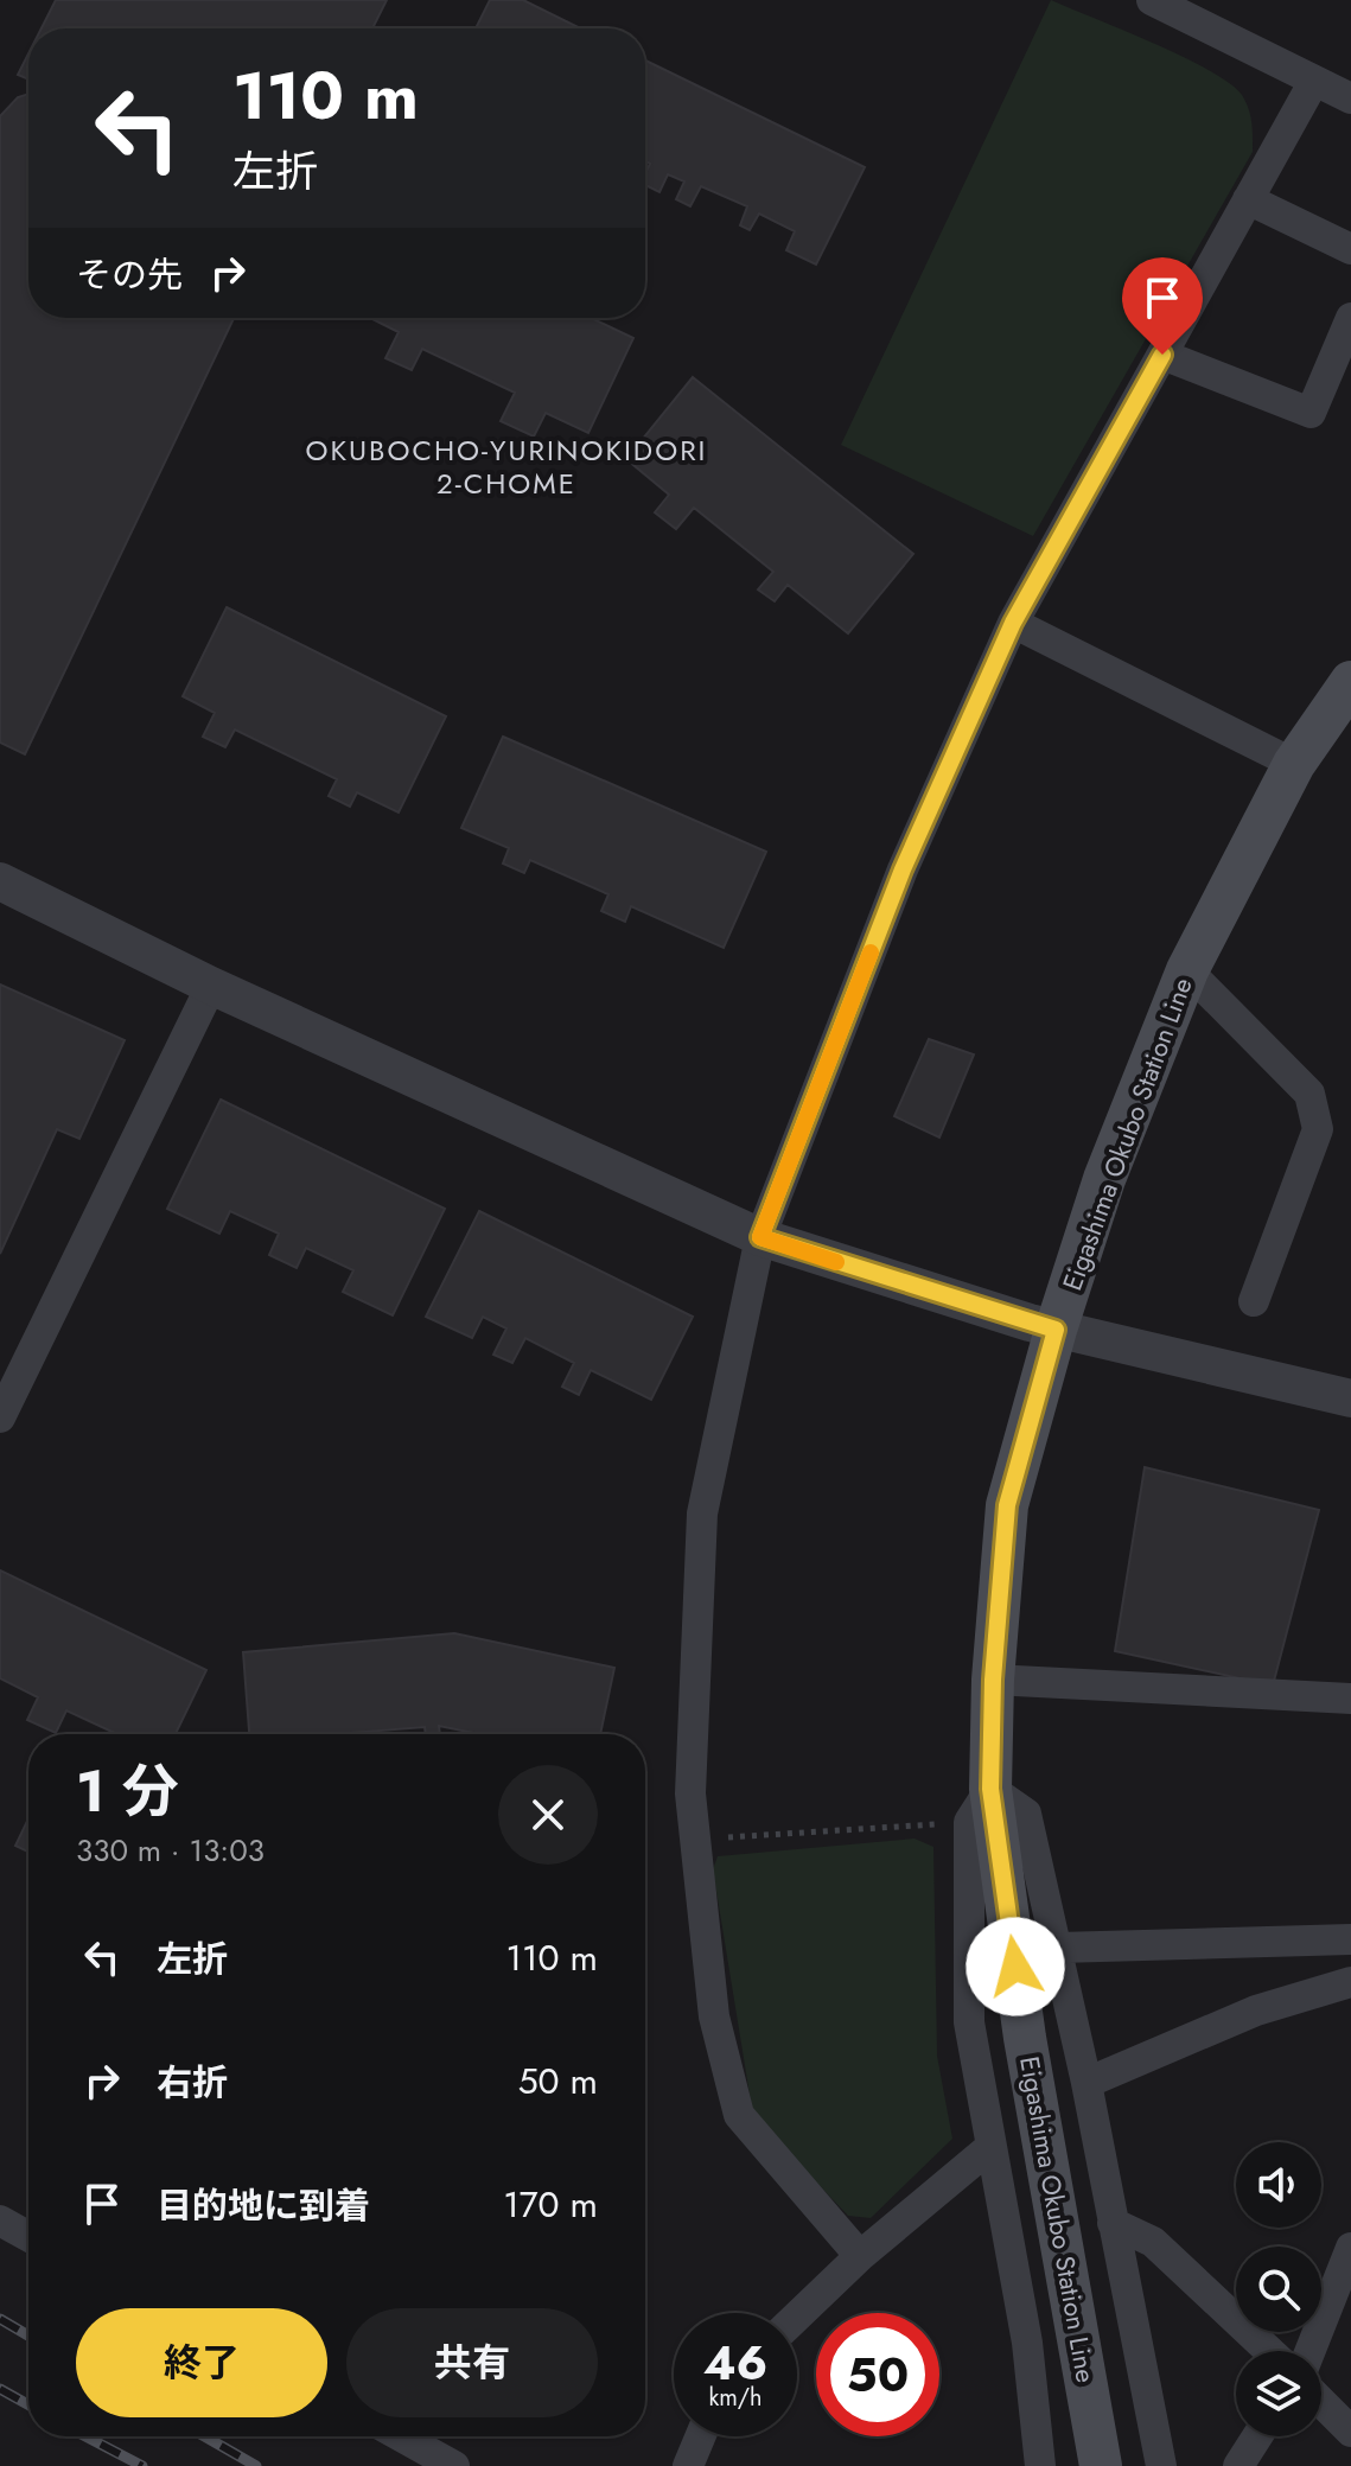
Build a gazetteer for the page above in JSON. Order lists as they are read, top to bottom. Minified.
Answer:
{"streets":{"main road":["Eigashima Okubo Station Line"]},"districts":["OKUBOCHO-YURINOKIDORI 2-CHOME"],"page":{"turn":["110 m","左折"],"then":"その先","heading":["1 分","330 m · 13:03"],"list":[{"name":"左折","value":"110 m"},{"name":"右折","value":"50 m"},{"name":"目的地に到着","value":"170 m"}],"buttons":["終了","共有"],"speed":"46 km/h","limit":"50"}}
